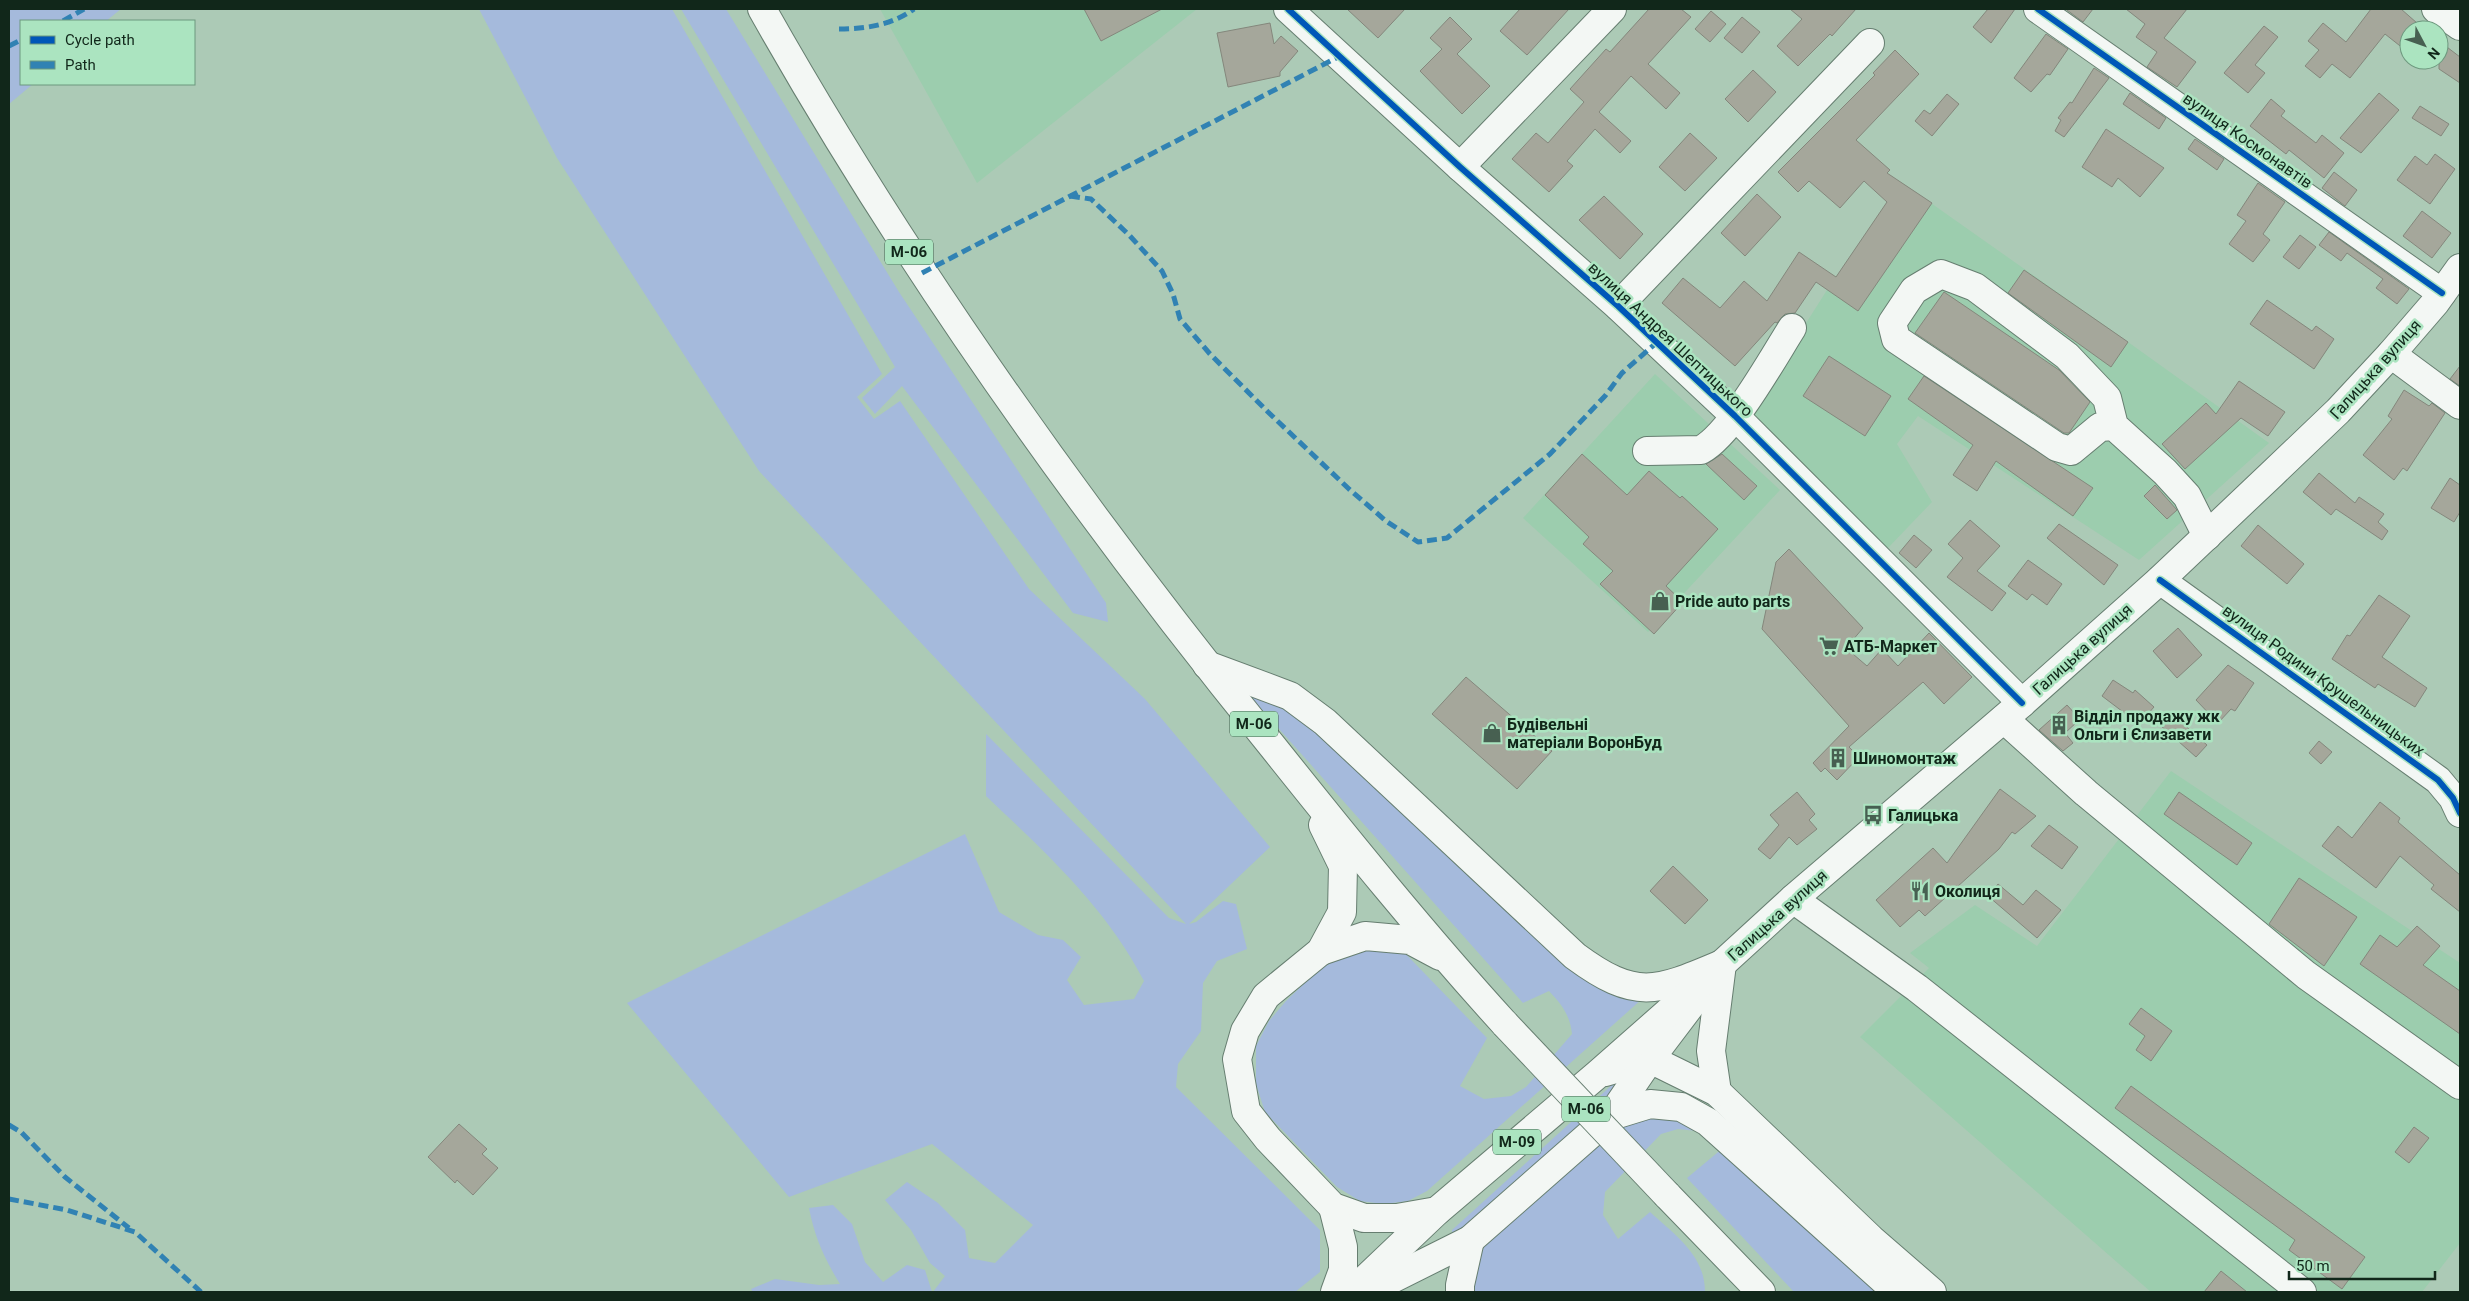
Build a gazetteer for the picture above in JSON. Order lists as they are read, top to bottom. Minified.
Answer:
{"streets":{"main road":["вулиця Космонавтів","М-06","вулиця Андрея Шептицького","Галицька вулиця","вулиця Родини Крушельницьких","М-09"]},"crossings":[["вулиця Космонавтів","Галицька вулиця"],["вулиця Андрея Шептицького","Галицька вулиця"],["Галицька вулиця","вулиця Родини Крушельницьких"],["Галицька вулиця","М-09"]],"places":{"shop":["Pride auto parts","Будівельні матеріали ВоронБуд"],"supermarket":["ATБ-Маркет"],"building":["Відділ продажу жк Ольги і Єлизавети","Шиномонтаж"],"bus stop":["Галицька"],"restaurant":["Околиця"]},"legend":["Cycle path","Path"],"scale_bar":"50 m","north":"bottom right"}
